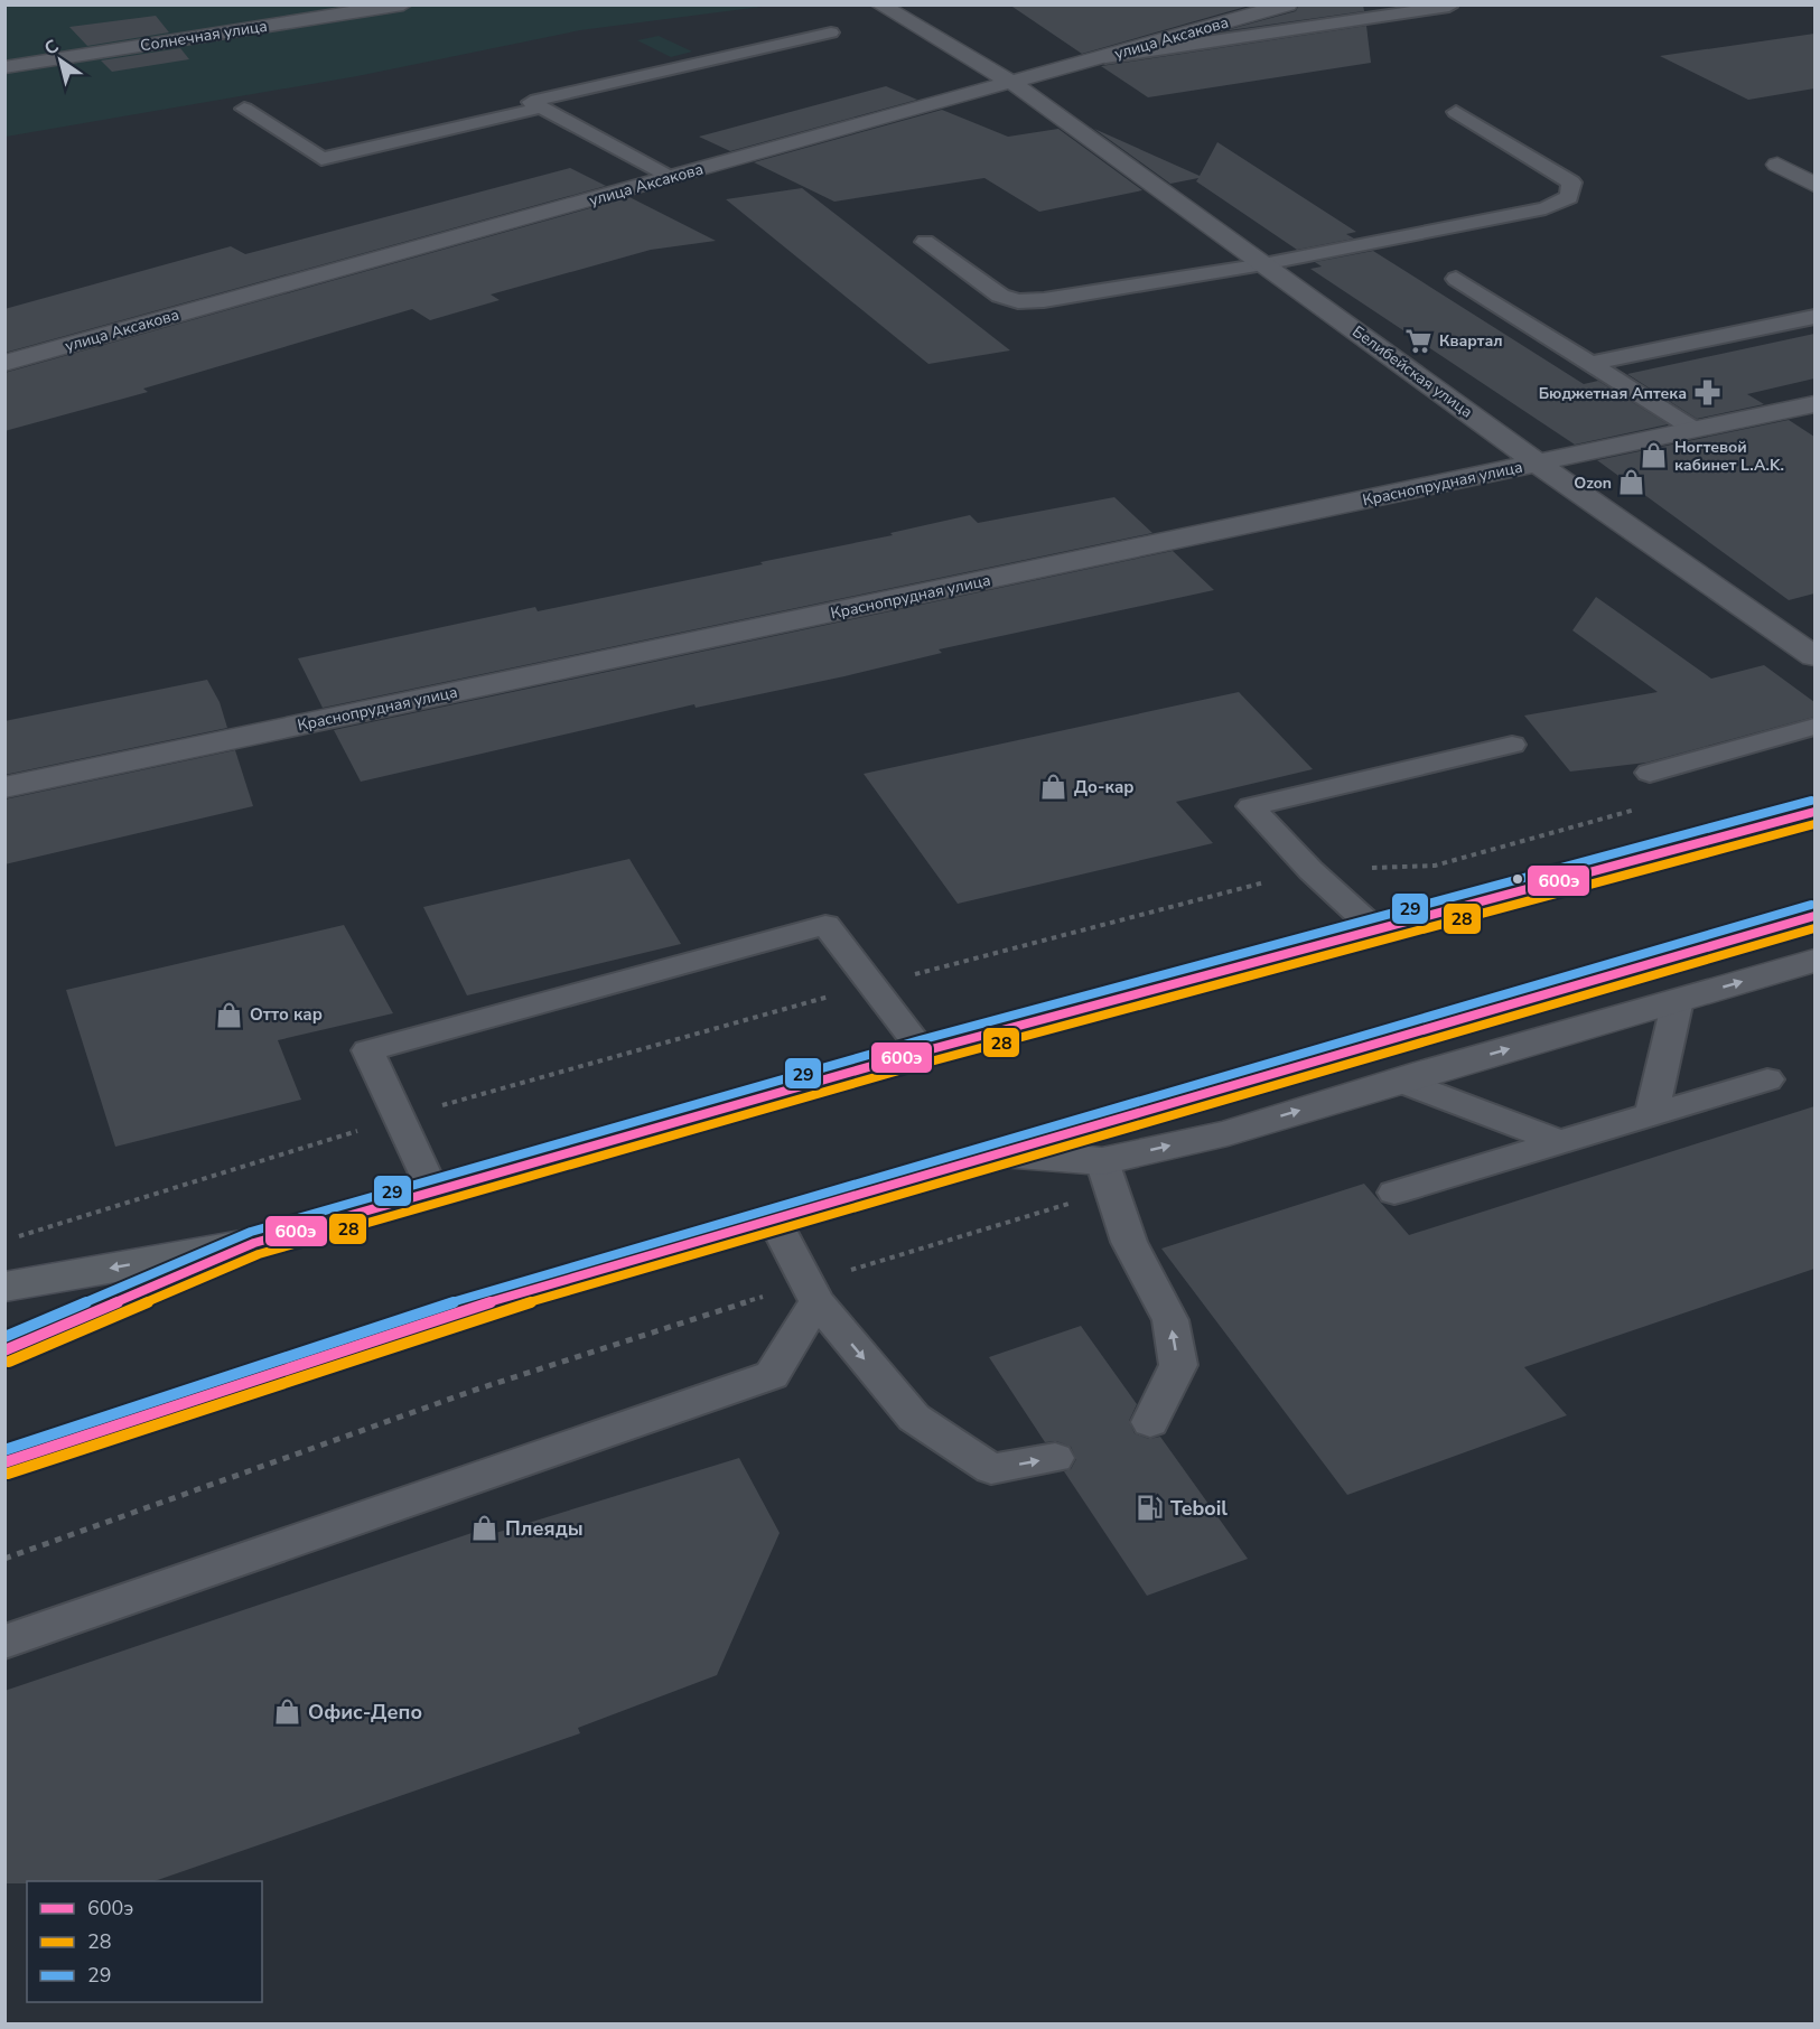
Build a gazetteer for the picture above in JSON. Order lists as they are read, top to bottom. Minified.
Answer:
{"streets":{"street":["Солнечная улица","улица Аксакова","Белибейская улица","Краснопрудная улица"]},"crossings":[["улица Аксакова","Белибейская улица"],["Белибейская улица","Краснопрудная улица"]],"places":{"supermarket":["Квартал"],"pharmacy":["Бюджетная Аптека"],"shop":["Ногтевой кабинет L.A.K.","Ozon","До-кар","Отто кар","Плеяды","Офис-Депо"],"fuel station":["Teboil"]},"lines":["transit line 29","transit line 600э","transit line 28"],"legend":["600э","28","29"],"north":"top left"}
